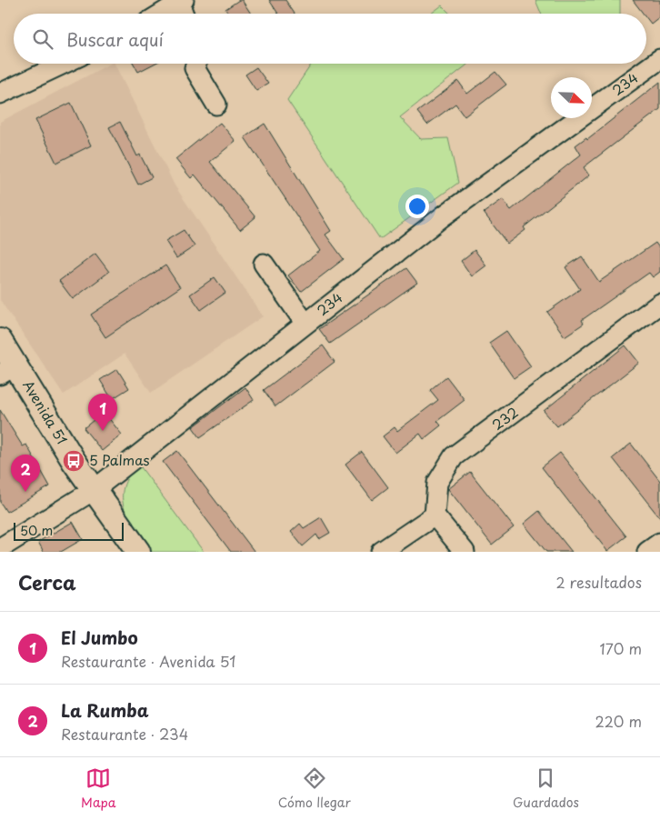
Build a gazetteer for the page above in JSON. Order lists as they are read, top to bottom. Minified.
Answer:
{"streets":{"main road":["Avenida 51"],"street":["234","232"]},"crossings":[["234","Avenida 51"]],"places":{"bus stop":["5 Palmas"]},"scale_bar":"50 m","north":"bottom right","page":{"search":"Buscar aquí","pins":["1","2"],"scale":"50 m","heading":["Cerca","2 resultados"],"list":[{"mark":"1","name":"El Jumbo","note":"Restaurante · Avenida 51","value":"170 m"},{"mark":"2","name":"La Rumba","note":"Restaurante · 234","value":"220 m"}],"nav":["Mapa","Cómo llegar","Guardados"]}}
